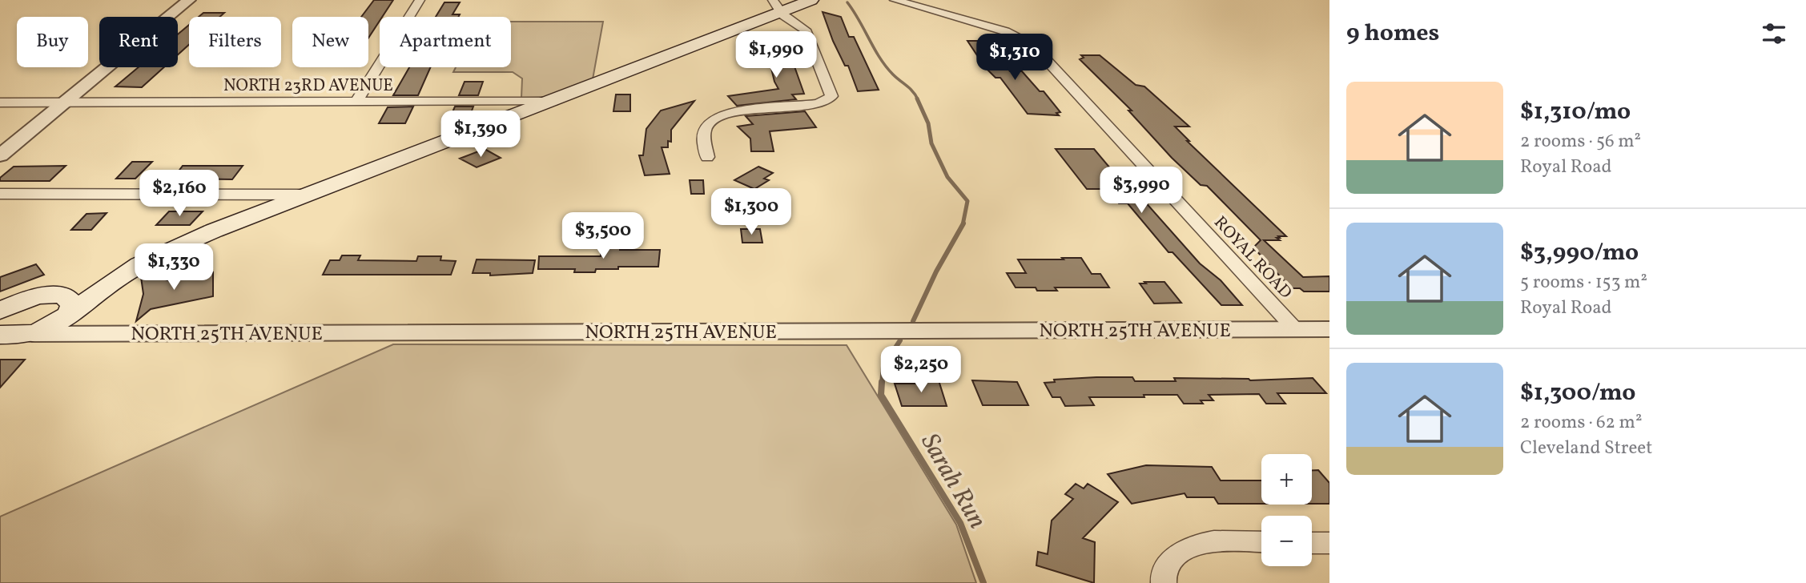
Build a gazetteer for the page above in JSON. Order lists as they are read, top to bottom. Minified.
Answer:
{"streets":{"street":["NORTH 23RD AVENUE","ROYAL ROAD","NORTH 25TH AVENUE"]},"crossings":[["ROYAL ROAD","NORTH 25TH AVENUE"]],"water":["Sarah Run"],"page":{"heading":"9 homes","chip":["Buy","Rent","Filters","New","Apartment"],"price":["$1,990","$1,310","$1,390","$3,990","$2,160","$1,300","$3,500","$1,330","$2,250"],"list":[{"name":"$1,310/mo","note":"2 rooms · 56 m² · Royal Road"},{"name":"$3,990/mo","note":"5 rooms · 153 m² · Royal Road"},{"name":"$1,300/mo","note":"2 rooms · 62 m² · Cleveland Street"}],"map_buttons":["+","−"]}}
